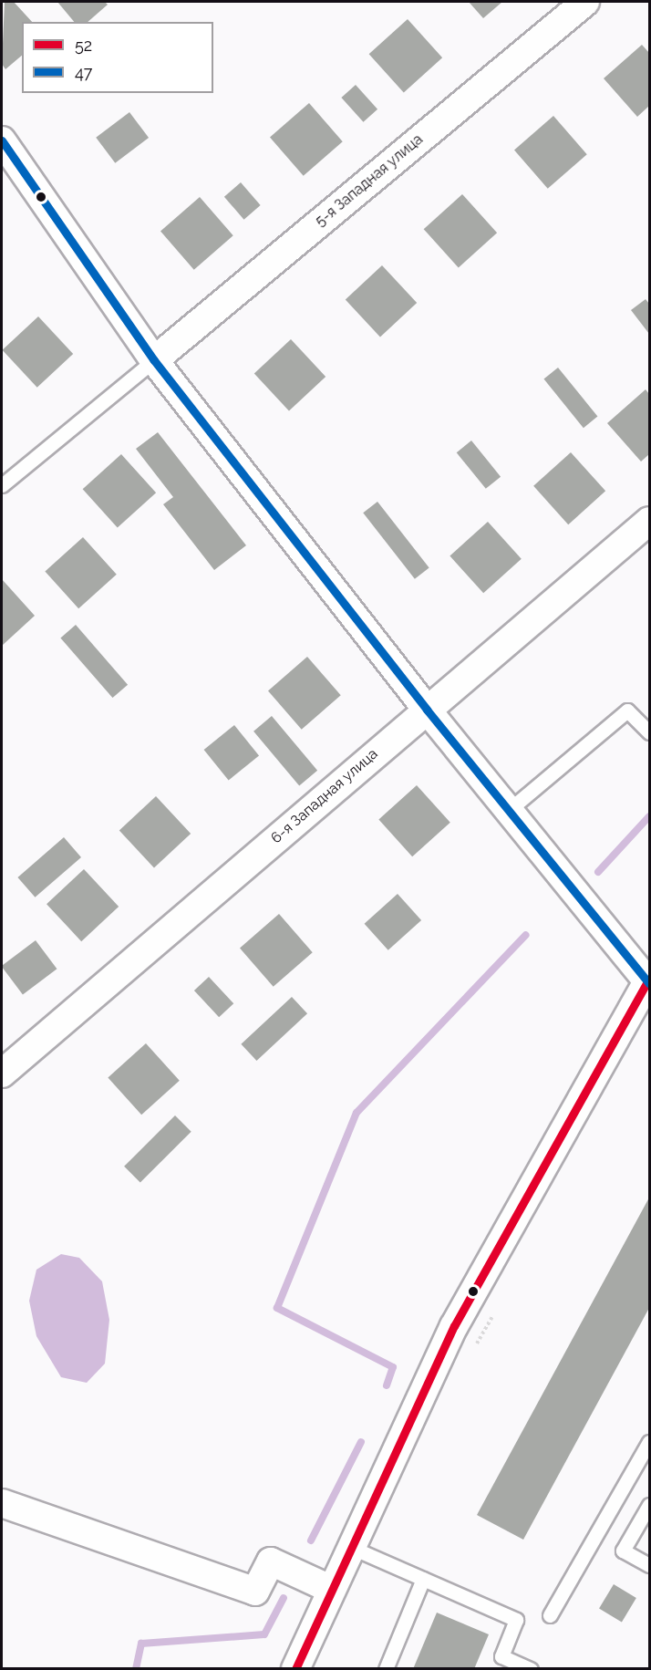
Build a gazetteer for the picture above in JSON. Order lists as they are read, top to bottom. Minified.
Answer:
{"streets":{"street":["5-я Западная улица","6-я Западная улица"]},"lines":["transit line 47","transit line 52"],"legend":["52","47"]}
